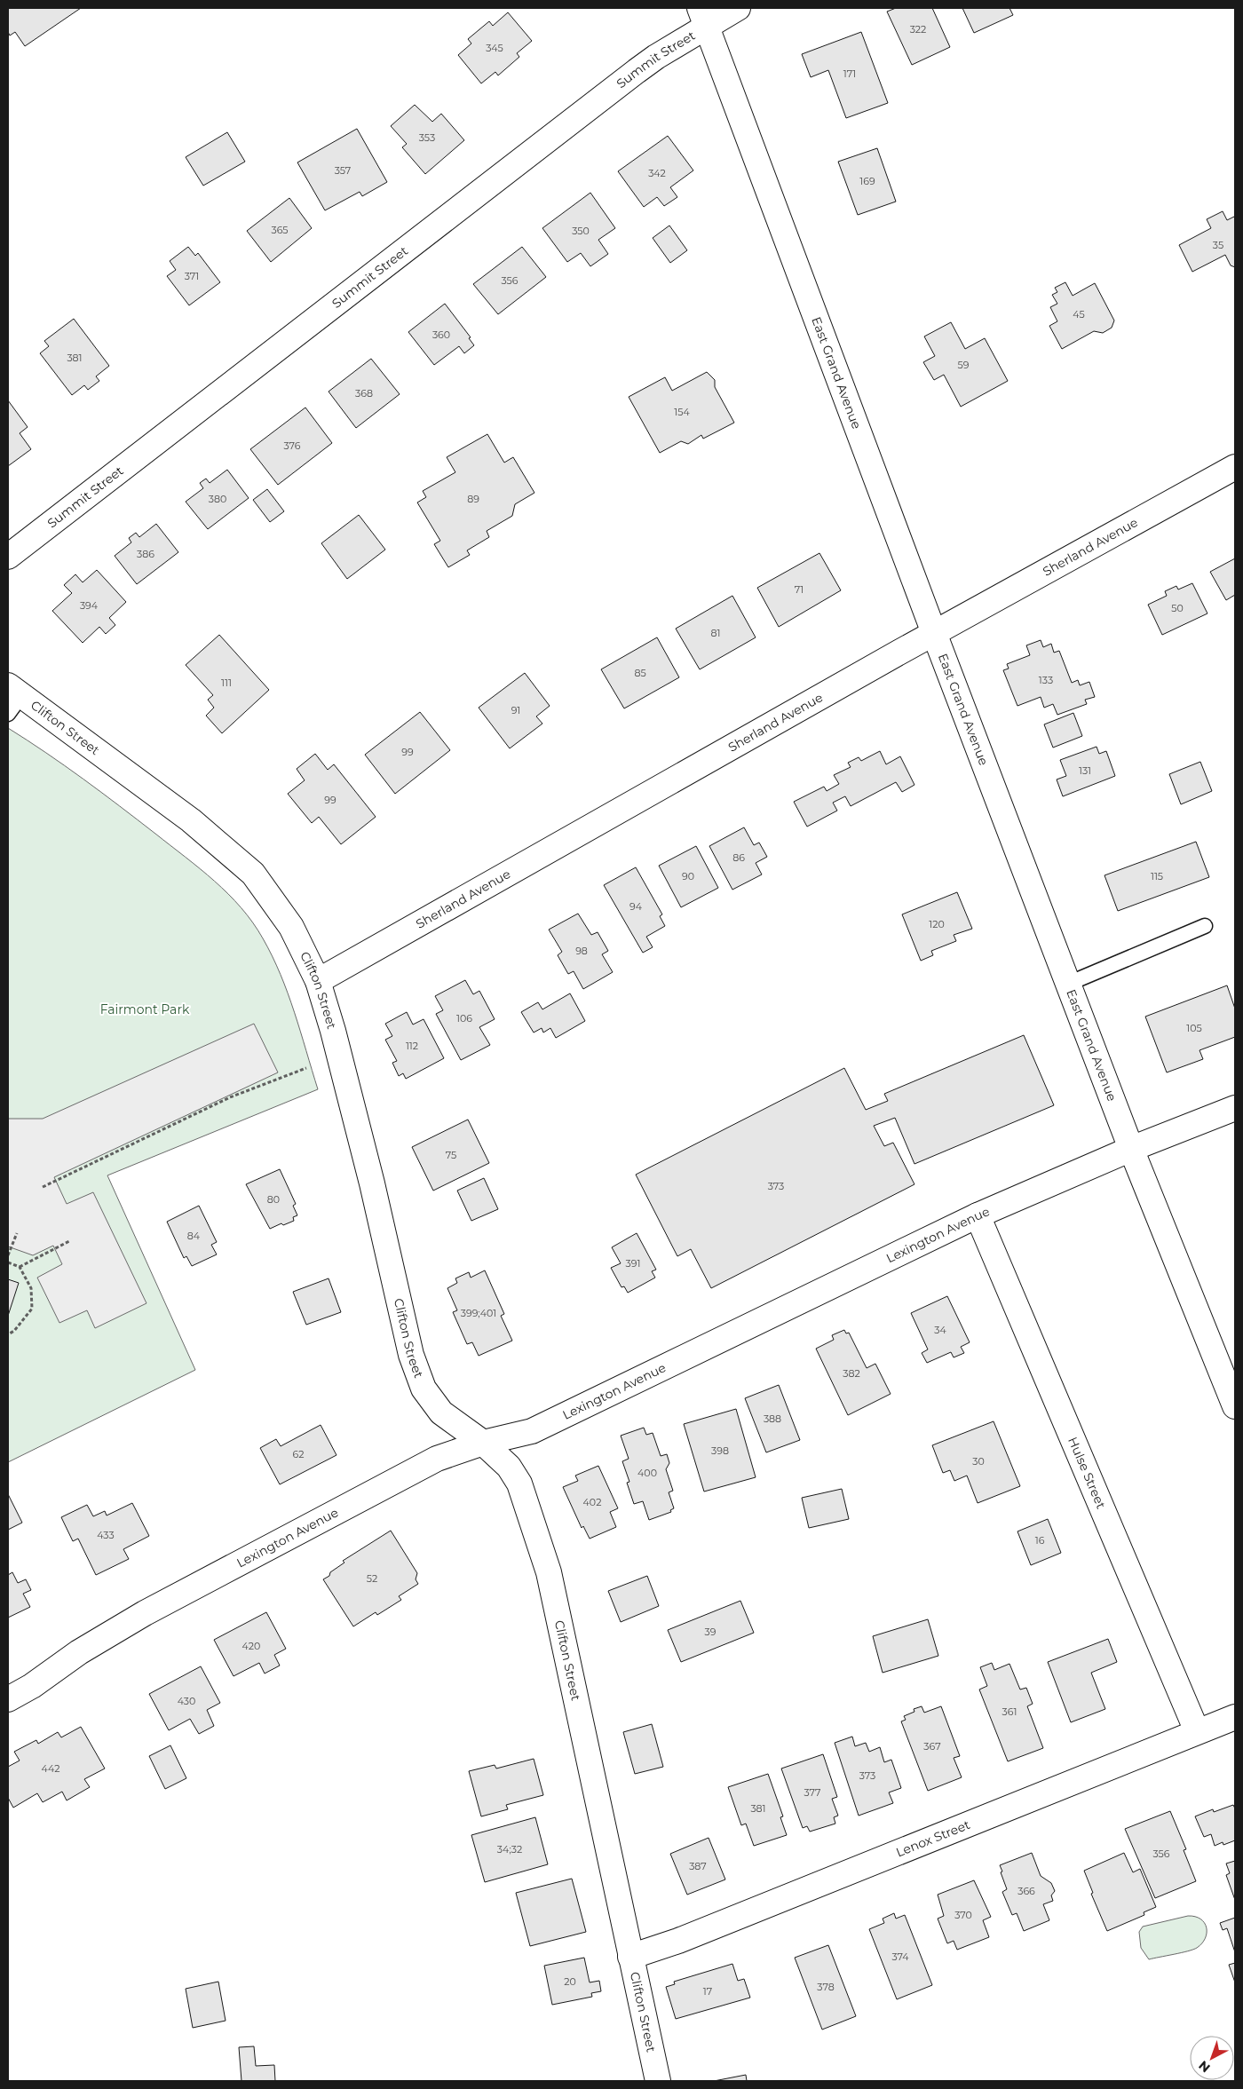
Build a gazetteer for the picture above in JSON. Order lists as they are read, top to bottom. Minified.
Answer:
{"streets":{"street":["Summit Street","East Grand Avenue","Sherland Avenue","Clifton Street","Lexington Avenue","Hulse Street","Lenox Street"]},"crossings":[["Summit Street","East Grand Avenue"],["East Grand Avenue","Sherland Avenue"],["East Grand Avenue","Lexington Avenue"],["Sherland Avenue","Clifton Street"],["Clifton Street","Lexington Avenue"],["Clifton Street","Lenox Street"],["Lexington Avenue","Hulse Street"],["Hulse Street","Lenox Street"]],"parks":["Fairmont Park"],"house_numbers":["322","345","171","353","357","342","169","365","350","35","371","356","45","360","381","59","368","154","376","380","89","386","71","394","50","81","85","133","111","91","99","131","99","86","90","115","94","120","98","106","105","112","75","373","80","84","391","399;401","34","382","388","398","62","30","400","402","433","16","52","39","420","430","361","367","442","373","377","381","34;32","356","387","366","370","374","20","378","17"],"north":"bottom left"}
